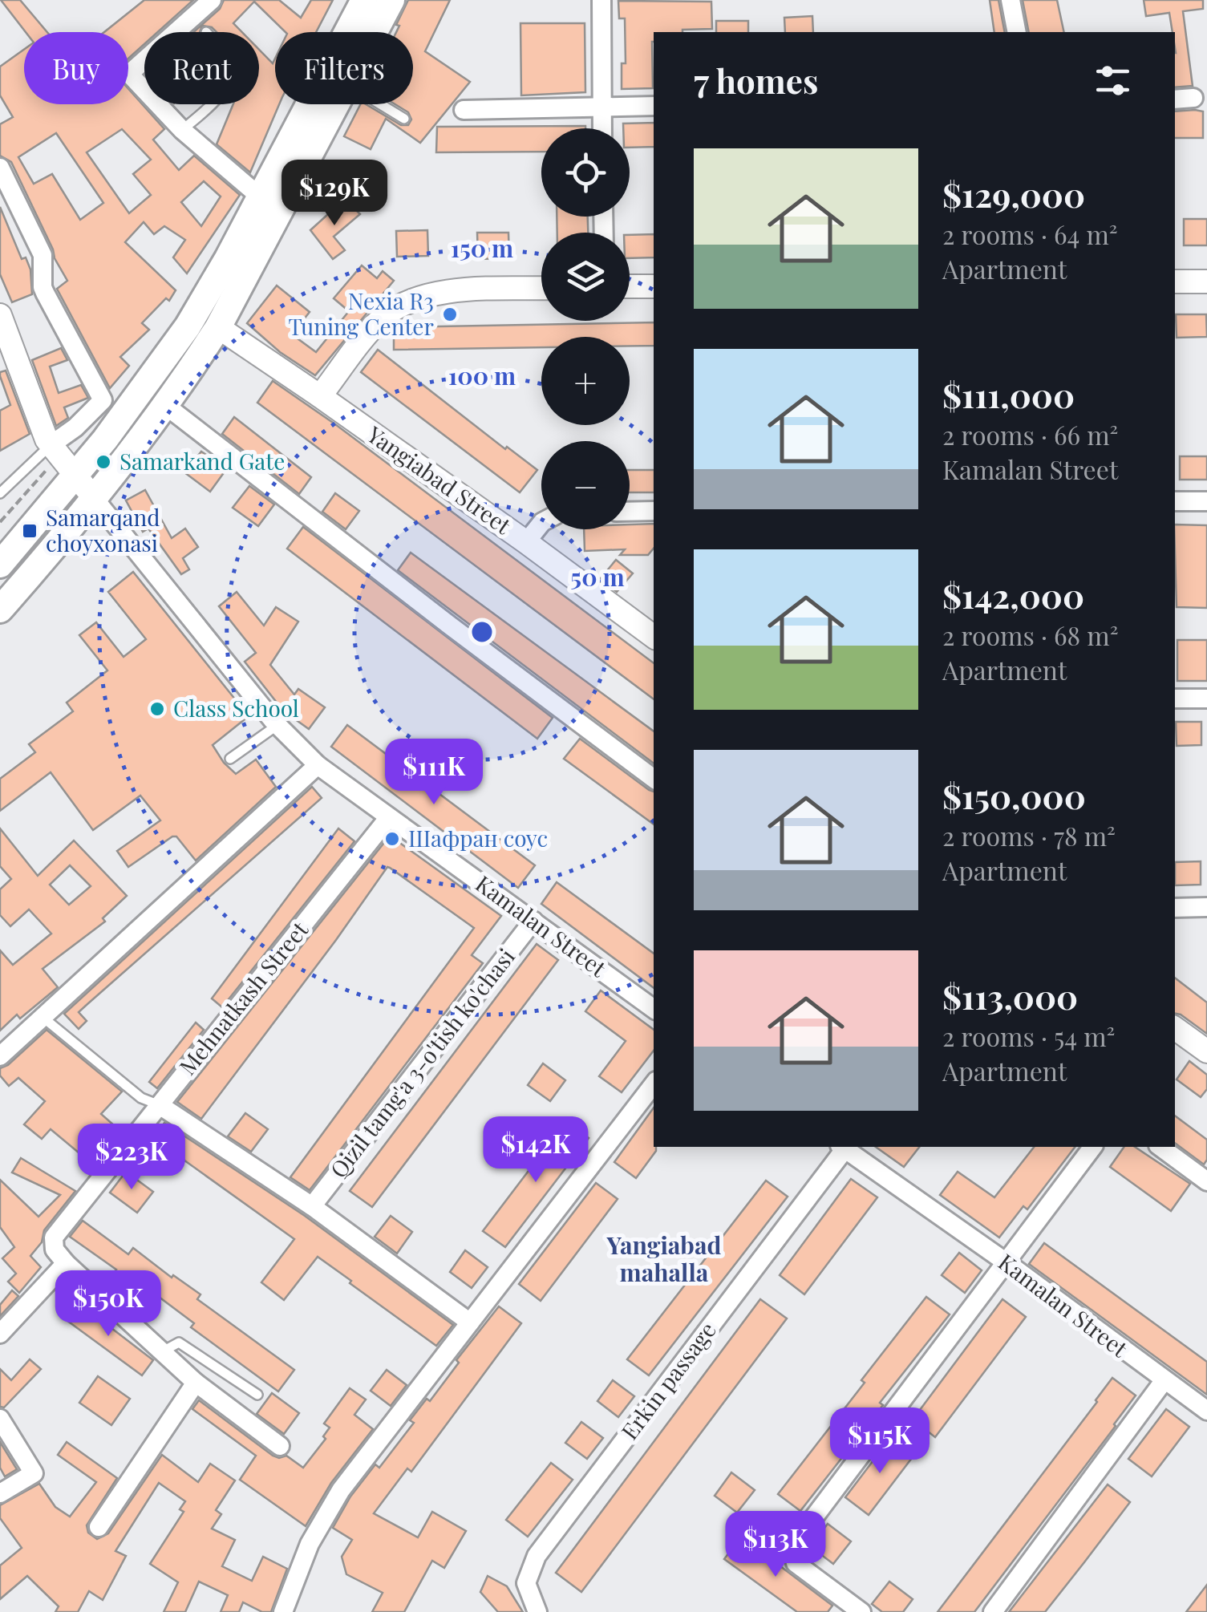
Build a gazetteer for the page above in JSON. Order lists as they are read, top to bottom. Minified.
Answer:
{"streets":{"street":["Yangiabad Street","Kamalan Street","Mehnatkash Street","Qizil tamg'a 3-o'tish ko'chasi","Erkin passage"]},"crossings":[["Kamalan Street","Mehnatkash Street"],["Kamalan Street","Qizil tamg'a 3-o'tish ko'chasi"]],"districts":["Yangiabad mahalla"],"places":{"other":["Nexia R3 Tuning Center","Samarkand Gate","Class School","Шафран соус"],"transit":["Samarqand choyxonasi"]},"page":{"chip":["Buy","Rent","Filters"],"heading":"7 homes","map_buttons":["+","−"],"list":[{"name":"$129,000","note":"2 rooms · 64 m² · Apartment"},{"name":"$111,000","note":"2 rooms · 66 m² · Kamalan Street"},{"name":"$142,000","note":"2 rooms · 68 m² · Apartment"},{"name":"$150,000","note":"2 rooms · 78 m² · Apartment"},{"name":"$113,000","note":"2 rooms · 54 m² · Apartment"}],"price":["$129K","$111K","$142K","$223K","$150K","$115K","$113K"]},"rings":["150 m","100 m","50 m"]}
